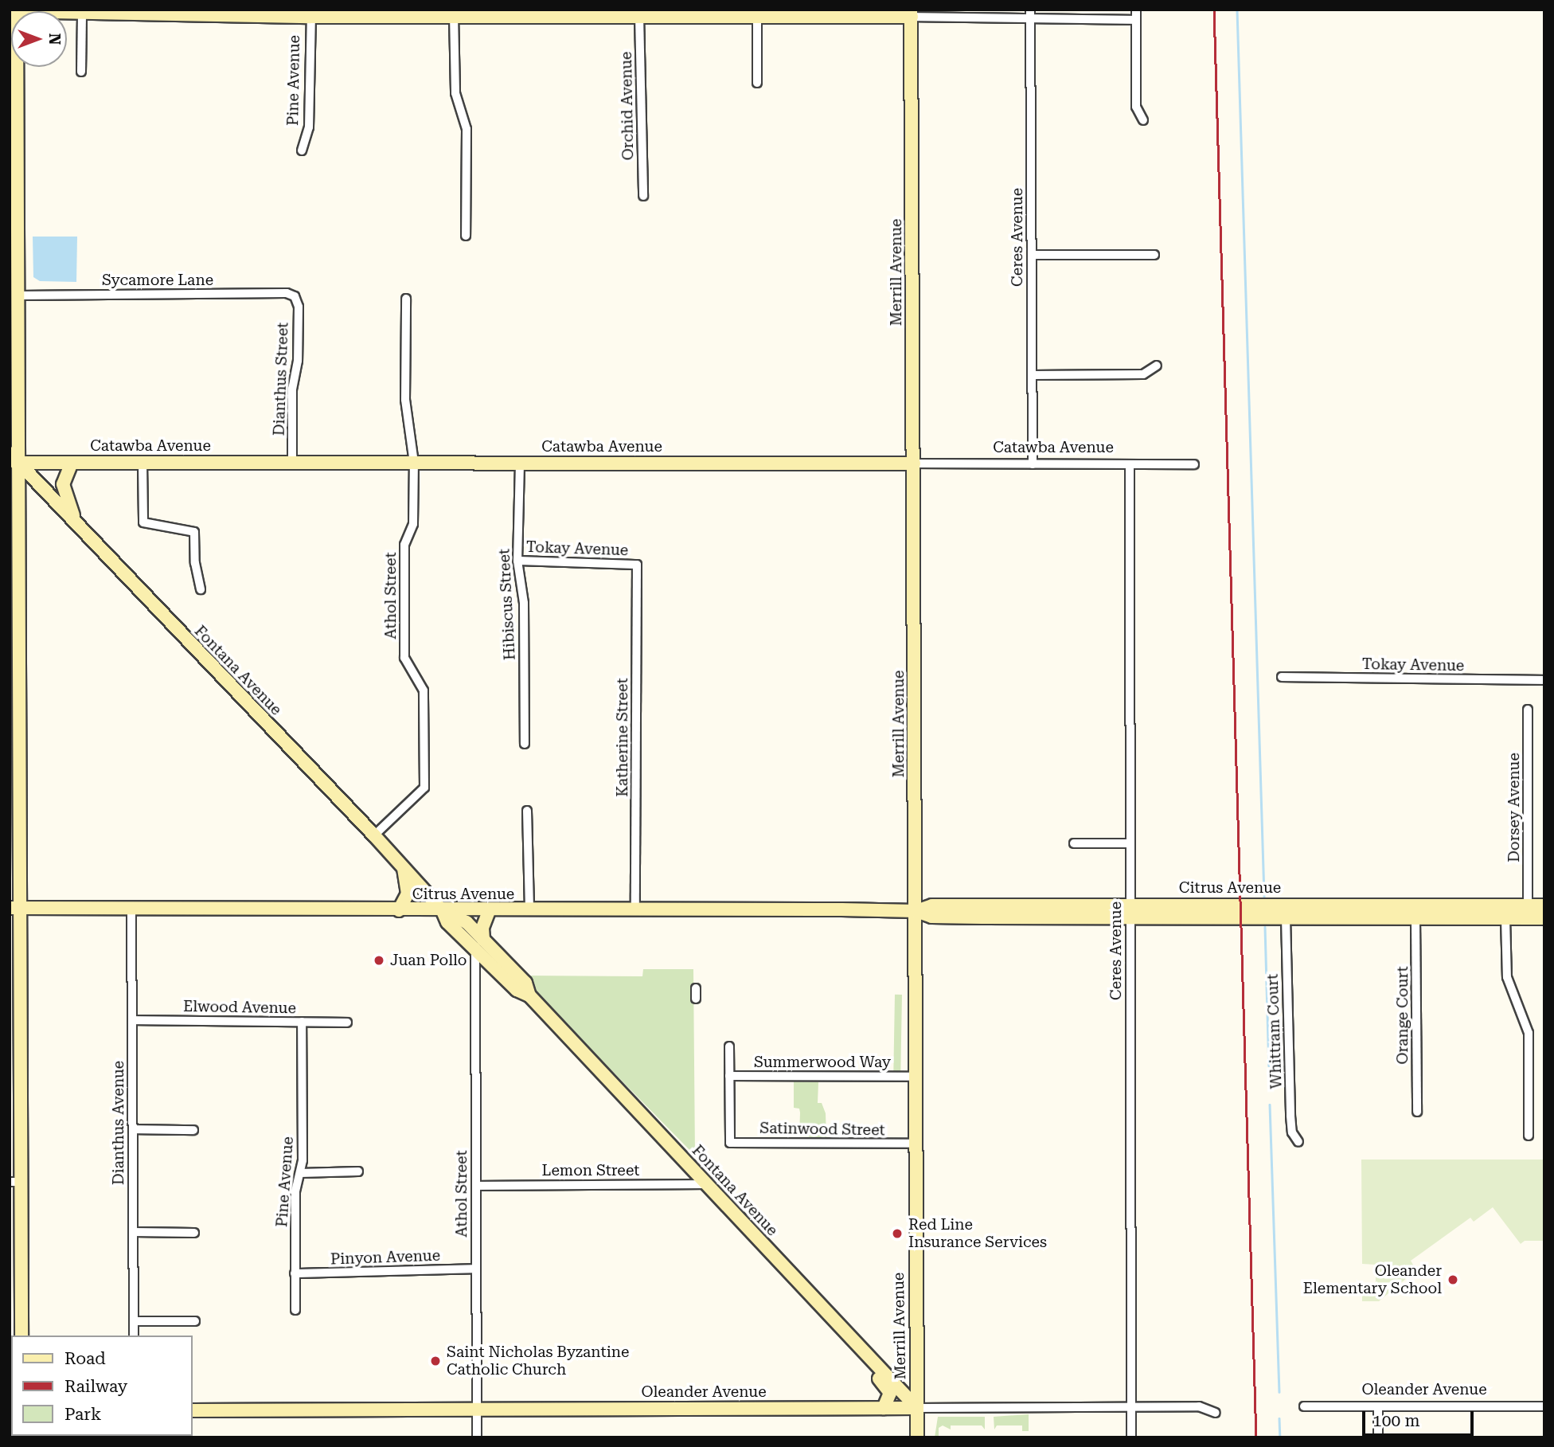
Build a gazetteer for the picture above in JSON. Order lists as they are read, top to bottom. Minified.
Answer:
{"streets":{"main road":["Merrill Avenue","Catawba Avenue","Fontana Avenue","Citrus Avenue","Oleander Avenue"],"street":["Pine Avenue","Orchid Avenue","Ceres Avenue","Sycamore Lane","Dianthus Street","Tokay Avenue","Athol Street","Hibiscus Street","Katherine Street","Dorsey Avenue","Elwood Avenue","Orange Court","Whittram Court","Summerwood Way","Dianthus Avenue","Satinwood Street","Lemon Street","Pinyon Avenue"]},"crossings":[["Pine Avenue","Elwood Avenue"],["Pine Avenue","Pinyon Avenue"],["Ceres Avenue","Catawba Avenue"],["Ceres Avenue","Citrus Avenue"],["Ceres Avenue","Oleander Avenue"],["Merrill Avenue","Catawba Avenue"],["Merrill Avenue","Fontana Avenue"],["Merrill Avenue","Citrus Avenue"],["Merrill Avenue","Summerwood Way"],["Merrill Avenue","Satinwood Street"],["Merrill Avenue","Oleander Avenue"],["Sycamore Lane","Dianthus Street"],["Dianthus Street","Catawba Avenue"],["Catawba Avenue","Athol Street"],["Catawba Avenue","Hibiscus Street"],["Catawba Avenue","Fontana Avenue"],["Tokay Avenue","Hibiscus Street"],["Tokay Avenue","Katherine Street"],["Athol Street","Fontana Avenue"],["Athol Street","Lemon Street"],["Athol Street","Pinyon Avenue"],["Athol Street","Oleander Avenue"],["Fontana Avenue","Citrus Avenue"],["Fontana Avenue","Lemon Street"],["Fontana Avenue","Oleander Avenue"],["Katherine Street","Citrus Avenue"],["Dorsey Avenue","Citrus Avenue"],["Citrus Avenue","Orange Court"],["Citrus Avenue","Whittram Court"],["Citrus Avenue","Dianthus Avenue"],["Elwood Avenue","Dianthus Avenue"],["Summerwood Way","Satinwood Street"]],"places":["Juan Pollo","Red Line Insurance Services","Oleander Elementary School","Saint Nicholas Byzantine Catholic Church"],"legend":["Road","Railway","Park"],"scale_bar":"100 m","north":"right"}
